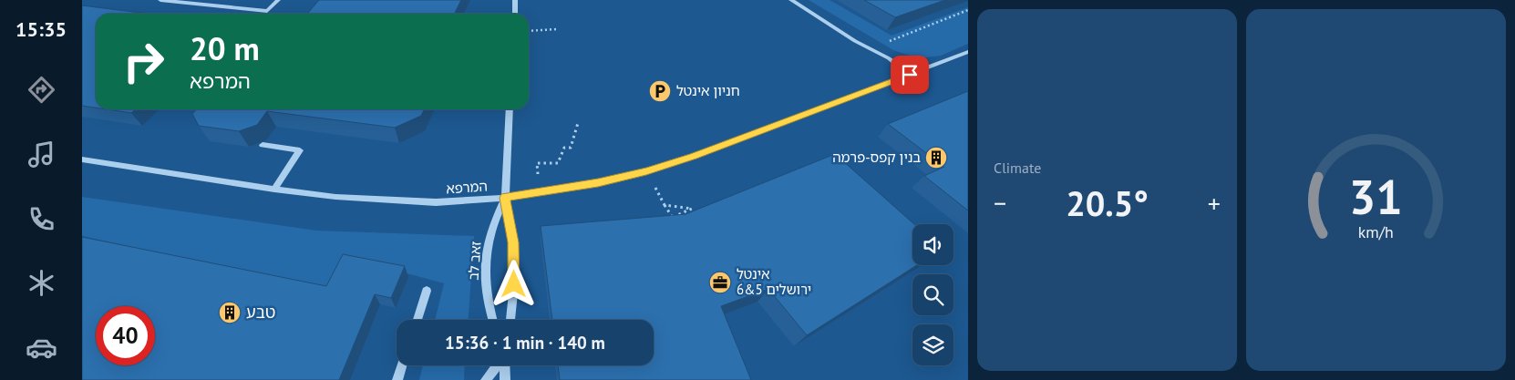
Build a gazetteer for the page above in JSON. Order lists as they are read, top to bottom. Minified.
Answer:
{"streets":{"street":["המרפא","זאב לב"]},"crossings":[["המרפא","זאב לב"]],"places":{"parking":["חניון אינטל"],"building":["בנין קפס-פרמה","טבע"],"office":["אינטל ירושלים 5&6"]},"page":{"tabs":"15:35","tile":"Climate","turn":["20 m","המרפא"],"heat":["−","20.5°","+"],"limit":"40","trip":"15:36 · 1 min · 140 m","gauge":["31","km/h"]}}
